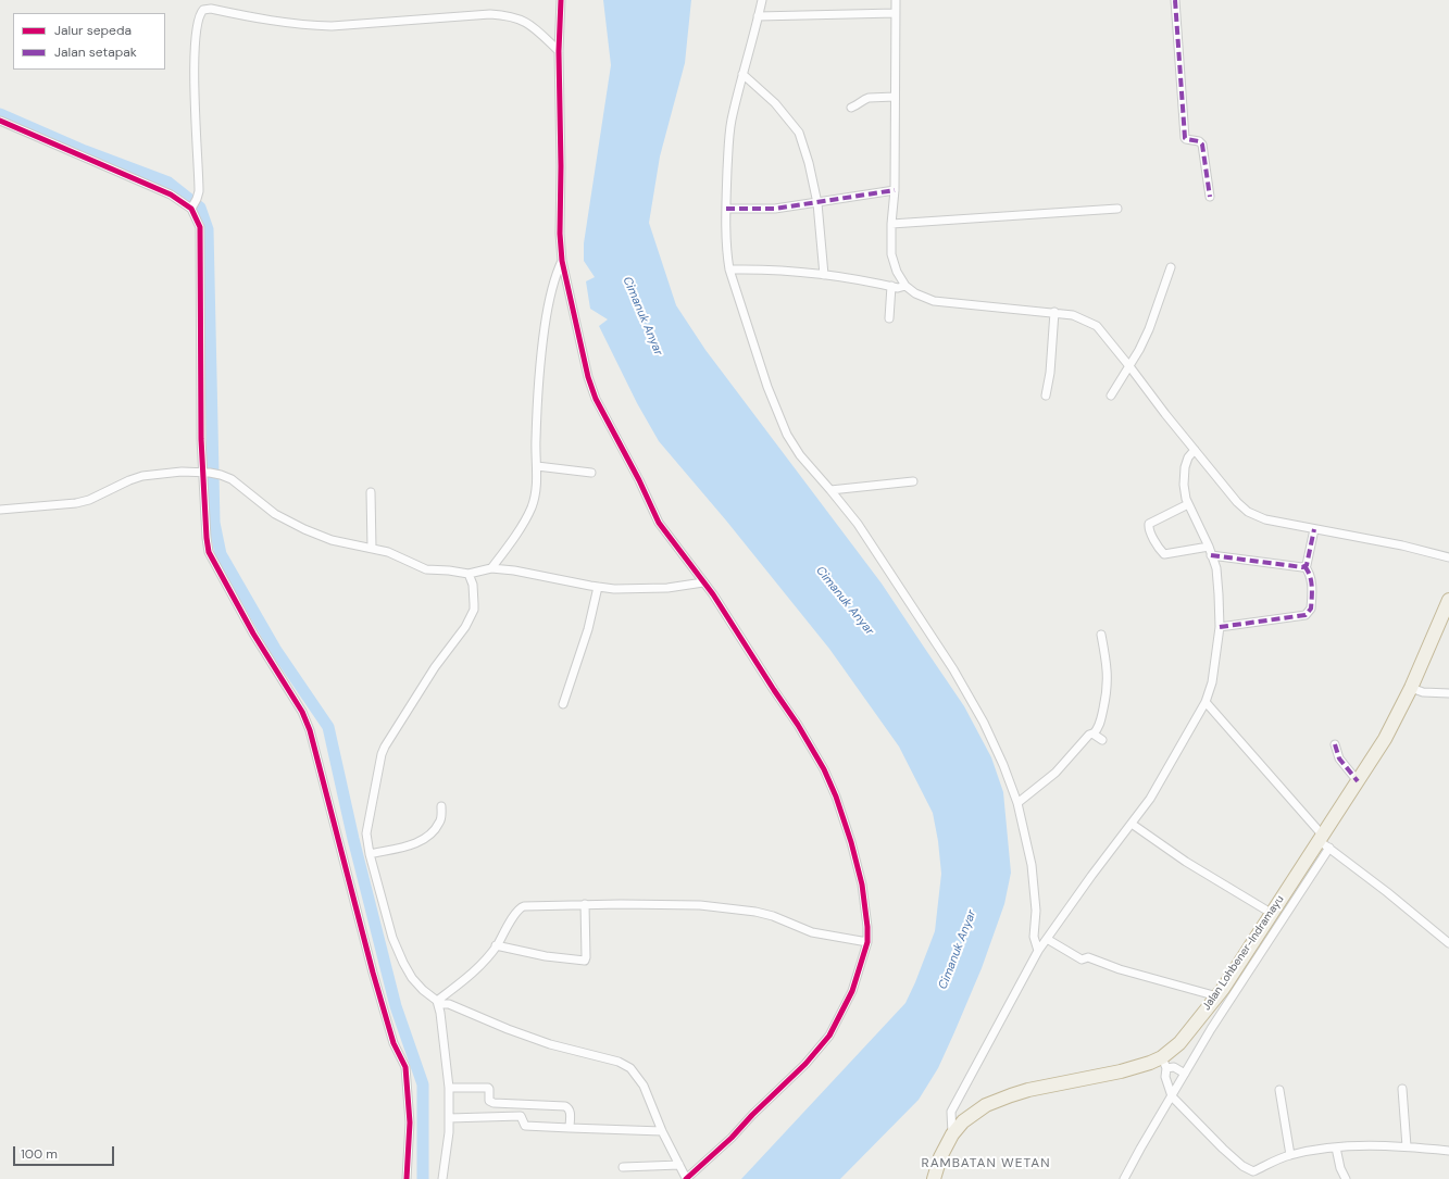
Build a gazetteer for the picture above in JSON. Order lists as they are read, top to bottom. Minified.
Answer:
{"streets":{"highway":["Jalan Lohbener-Indramayu"]},"districts":["RAMBATAN WETAN"],"water":["Cimanuk Anyar"],"legend":["Jalur sepeda","Jalan setapak"],"scale_bar":"100 m"}
